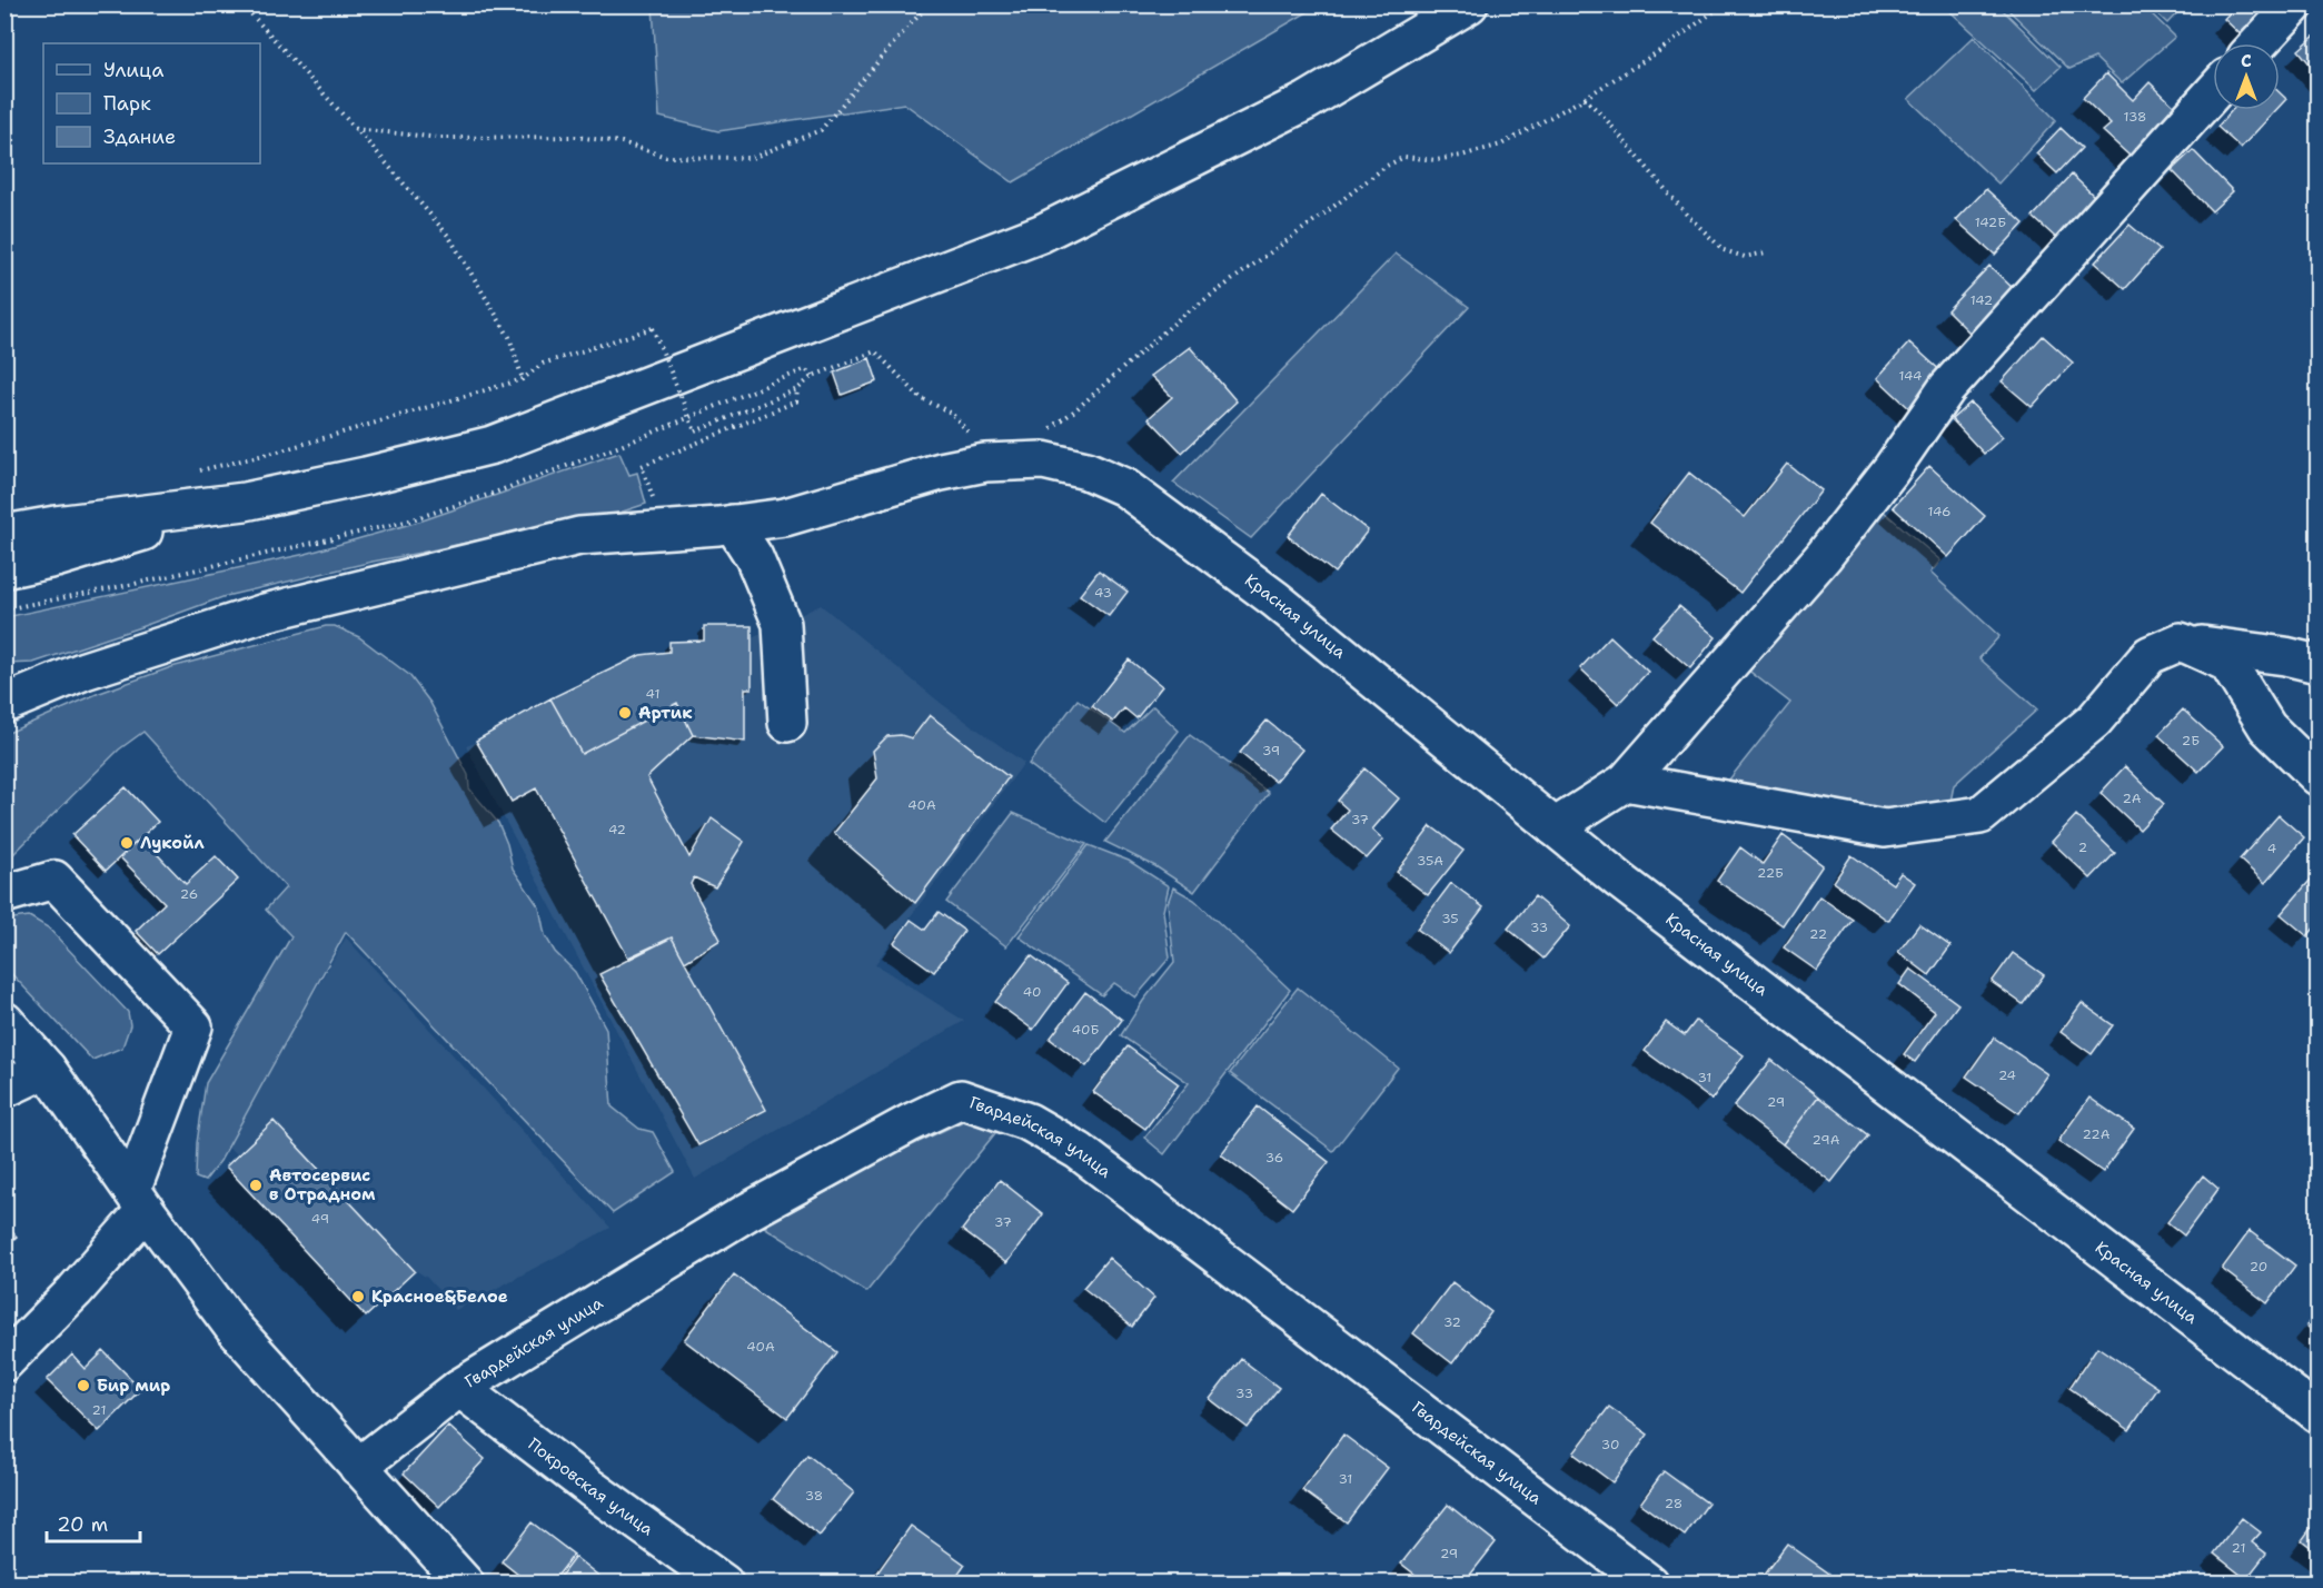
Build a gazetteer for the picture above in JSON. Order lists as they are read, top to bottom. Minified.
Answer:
{"streets":{"main road":["Красная улица","Гвардейская улица","Покровская улица"]},"crossings":[["Гвардейская улица","Покровская улица"]],"places":["Артик","Лукойл","Автосервис в Отрадном","Красное&Белое","Бир мир"],"house_numbers":["138","142Б","142","144","146","43","41","2Б","39","2А","40А","37","42","2","4","35А","22Б","26","35","33","22","40","40Б","24","31","29","22А","29А","36","49","37","20","32","40А","33","21","30","31","38","28","21","29"],"legend":["Улица","Парк","Здание"],"scale_bar":"20 m","north":"top"}
